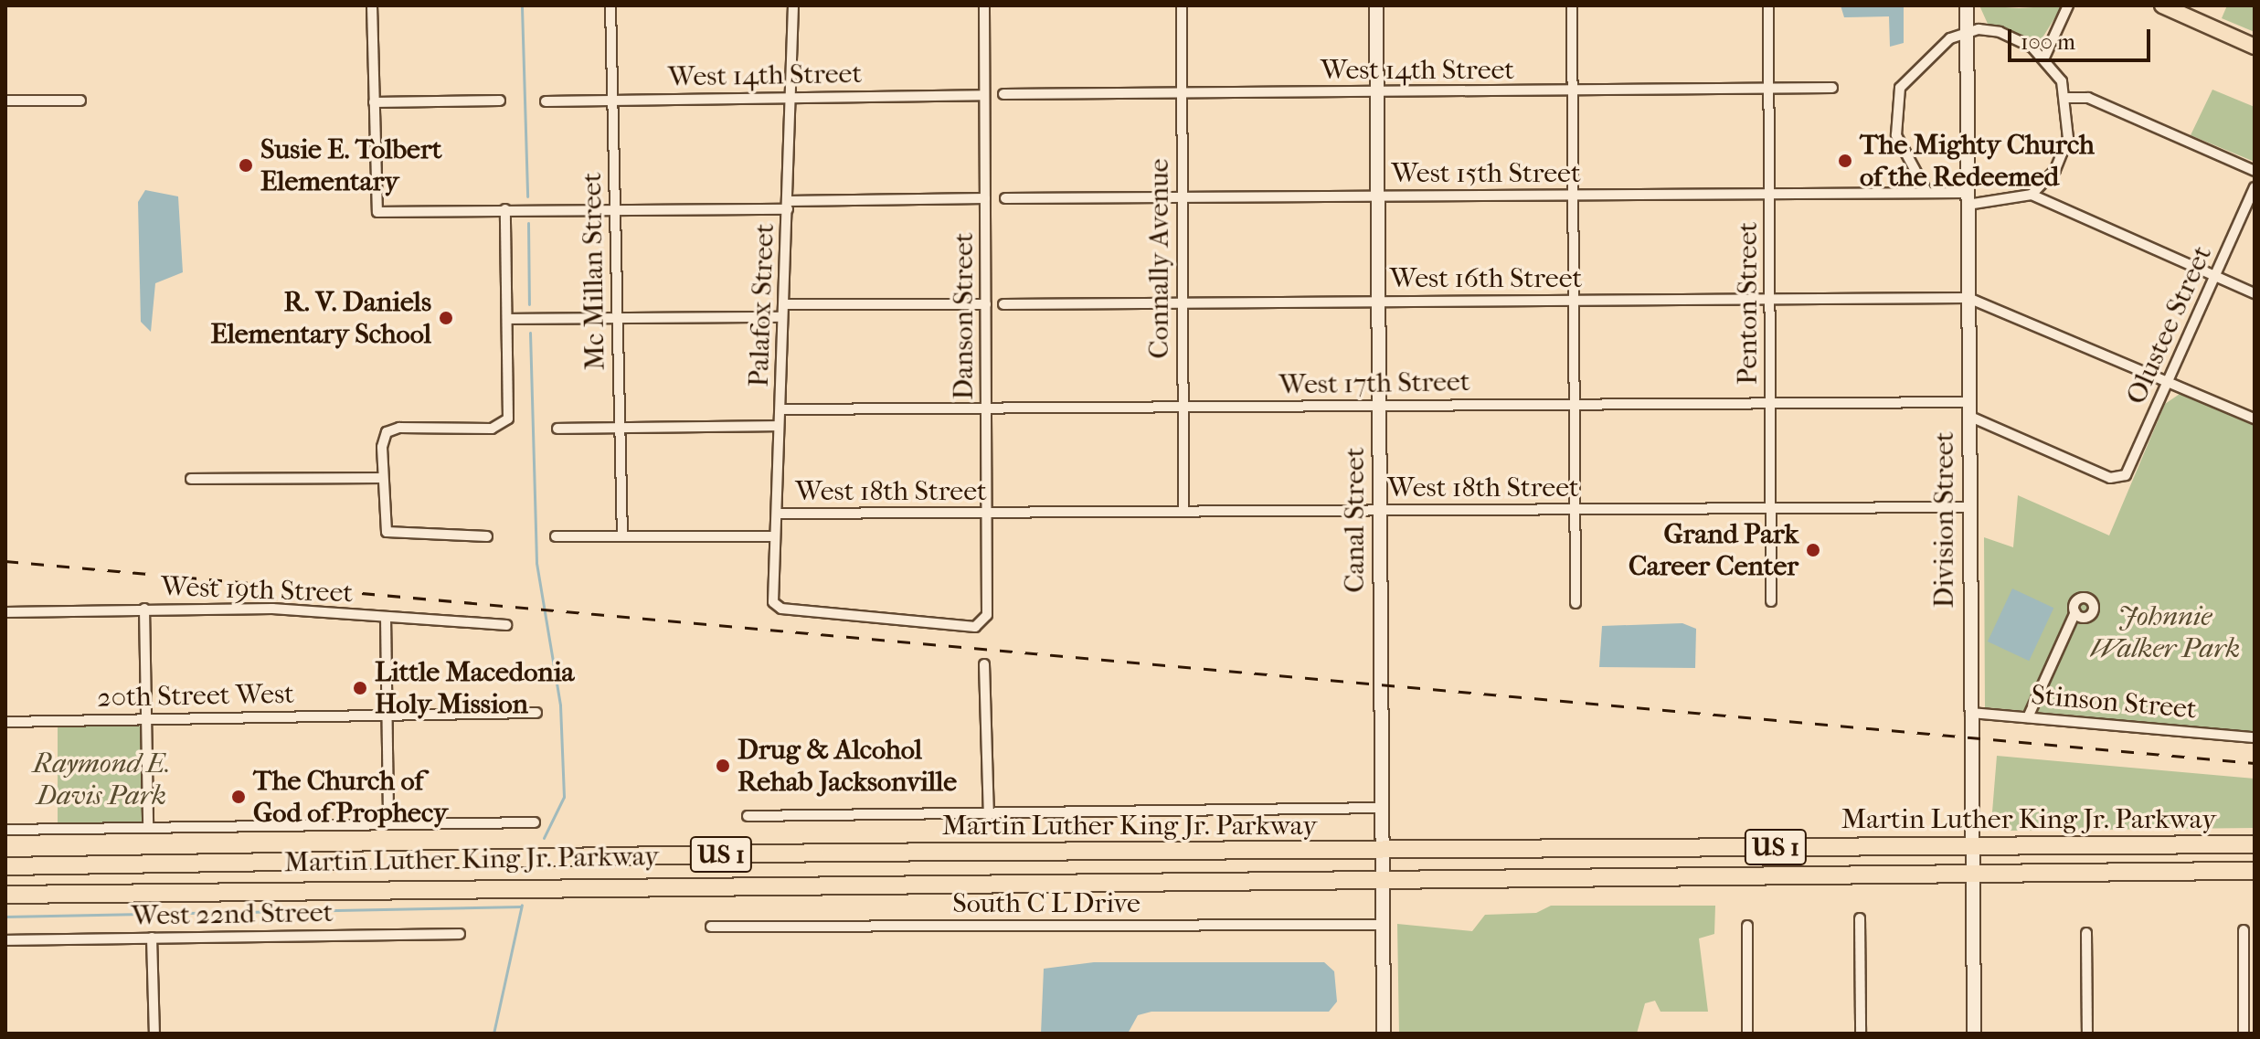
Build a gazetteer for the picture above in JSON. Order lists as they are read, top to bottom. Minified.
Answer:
{"streets":{"highway":["Martin Luther King Jr. Parkway","US 1"],"street":["West 14th Street","West 15th Street","Connally Avenue","Mc Millan Street","West 16th Street","Penton Street","Palafox Street","Danson Street","Olustee Street","West 17th Street","West 18th Street","Canal Street","Division Street","West 19th Street","20th Street West","Stinson Street","South C L Drive","West 22nd Street"]},"crossings":[["West 14th Street","Connally Avenue"],["West 14th Street","Mc Millan Street"],["West 14th Street","Penton Street"],["West 14th Street","Palafox Street"],["West 14th Street","Danson Street"],["West 14th Street","Canal Street"],["West 15th Street","Connally Avenue"],["West 15th Street","Penton Street"],["West 15th Street","Canal Street"],["West 15th Street","Division Street"],["Connally Avenue","West 16th Street"],["Connally Avenue","West 17th Street"],["Connally Avenue","West 18th Street"],["Mc Millan Street","West 18th Street"],["West 16th Street","Penton Street"],["West 16th Street","Canal Street"],["West 16th Street","Division Street"],["Penton Street","West 17th Street"],["Penton Street","West 18th Street"],["Palafox Street","Danson Street"],["Palafox Street","West 17th Street"],["Palafox Street","West 18th Street"],["Danson Street","West 17th Street"],["Danson Street","West 18th Street"],["Olustee Street","West 17th Street"],["Olustee Street","Division Street"],["West 17th Street","Canal Street"],["West 17th Street","Division Street"],["West 18th Street","Canal Street"],["West 18th Street","Division Street"],["Canal Street","Martin Luther King Jr. Parkway"],["Canal Street","South C L Drive"],["Division Street","Stinson Street"],["Division Street","Martin Luther King Jr. Parkway"]],"parks":["Johnnie Walker Park","Raymond E. Davis Park"],"places":["The Mighty Church of the Redeemed","Susie E. Tolbert Elementary","R. V. Daniels Elementary School","Grand Park Career Center","Little Macedonia Holy Mission","Drug & Alcohol Rehab Jacksonville","The Church of God of Prophecy"],"scale_bar":"100 m"}
